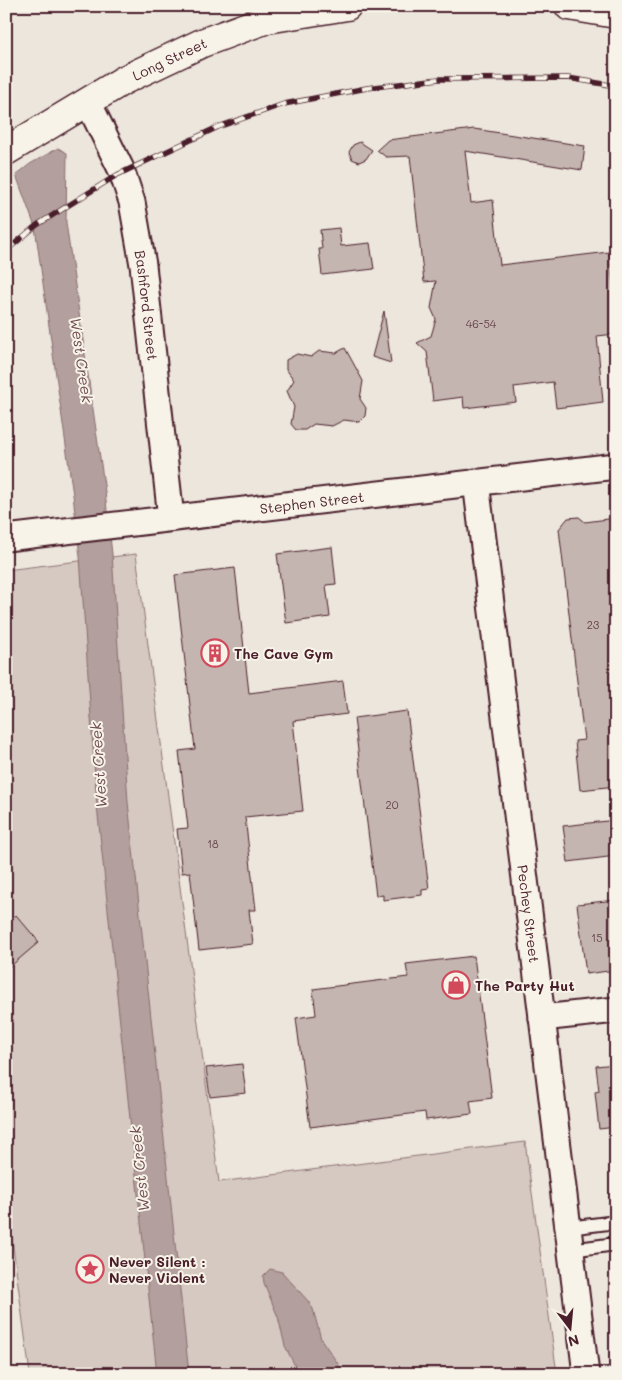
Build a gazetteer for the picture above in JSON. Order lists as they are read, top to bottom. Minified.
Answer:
{"streets":{"street":["Long Street","Bashford Street","Stephen Street","Pechey Street"]},"crossings":[["Long Street","Bashford Street"],["Bashford Street","Stephen Street"],["Stephen Street","Pechey Street"]],"water":["West Creek"],"places":{"building":["The Cave Gym"],"shop":["The Party Hut"],"place":["Never Silent : Never Violent"]},"house_numbers":["46-54","23","20","18","15"],"north":"bottom"}
